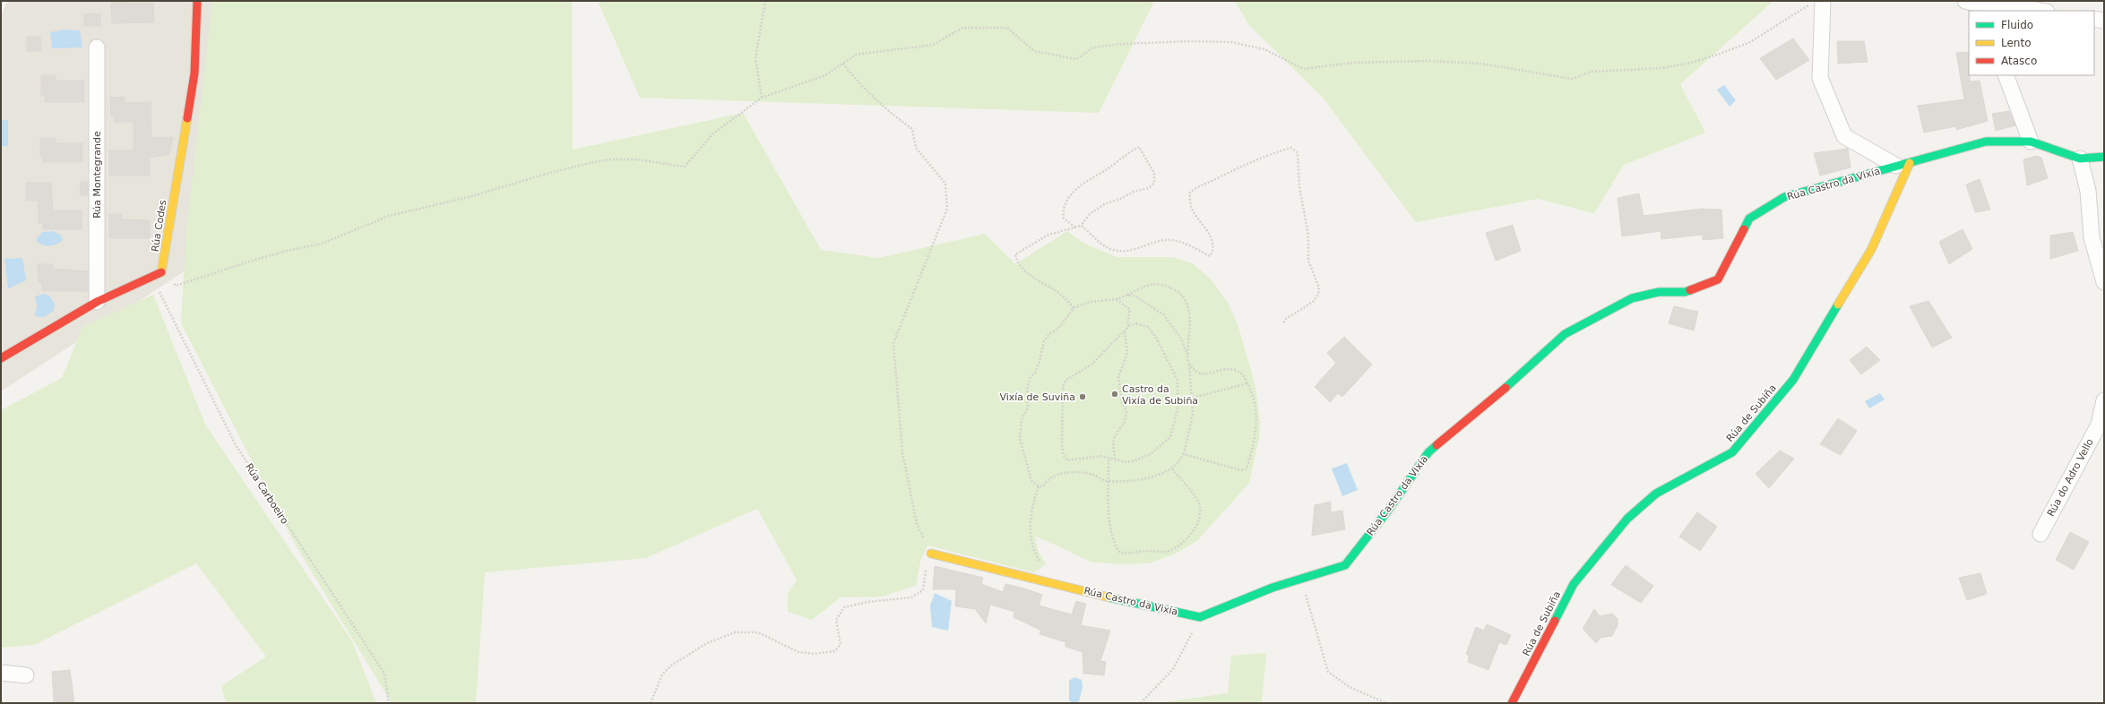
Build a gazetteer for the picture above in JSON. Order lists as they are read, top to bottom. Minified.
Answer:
{"streets":{"street":["Rúa Montegrande","Rúa Castro da Vixía","Rúa Codes","Rúa de Subiña","Rúa do Adro Vello"],"path":["Rúa Carboeiro"]},"crossings":[["Rúa Castro da Vixía","Rúa de Subiña"]],"places":["Castro da Vixía de Subiña","Vixía de Suviña"],"legend":["Fluido","Lento","Atasco"]}
